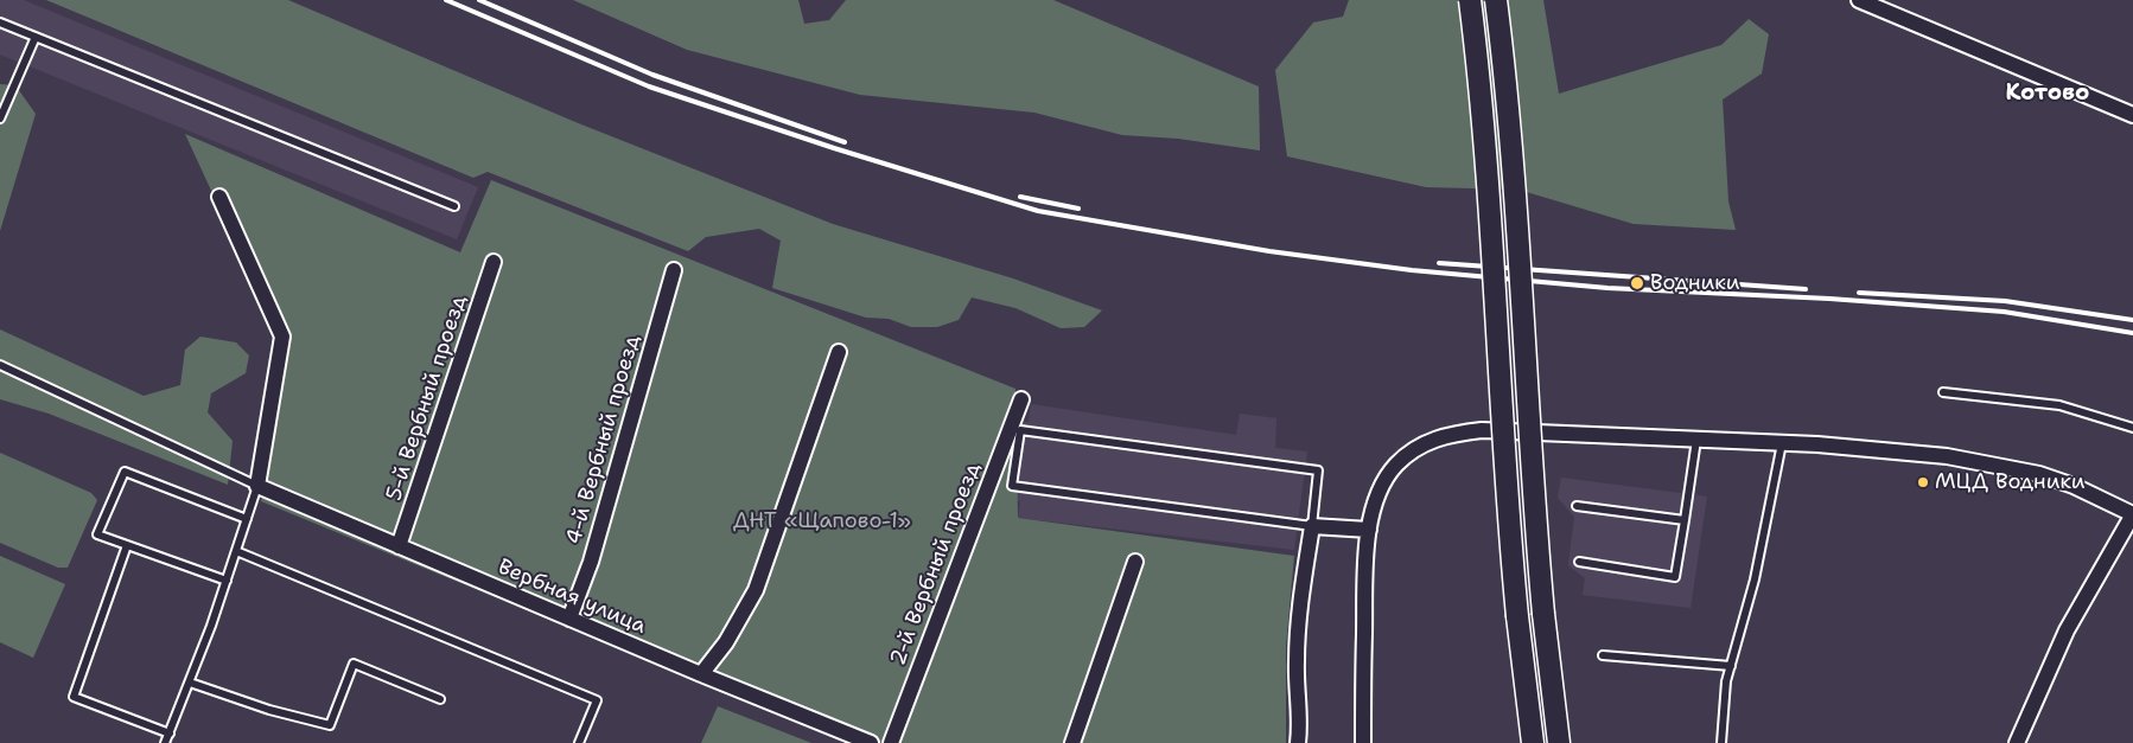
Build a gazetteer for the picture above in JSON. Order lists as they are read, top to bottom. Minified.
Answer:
{"streets":{"street":["5-й Вербный проезд","4-й Вербный проезд","2-й Вербный проезд","Вербная улица"]},"crossings":[["5-й Вербный проезд","Вербная улица"],["4-й Вербный проезд","Вербная улица"]],"districts":["Котово"],"parks":["ДНТ «Щапово-1»"],"places":["Водники","МЦД Водники"]}
